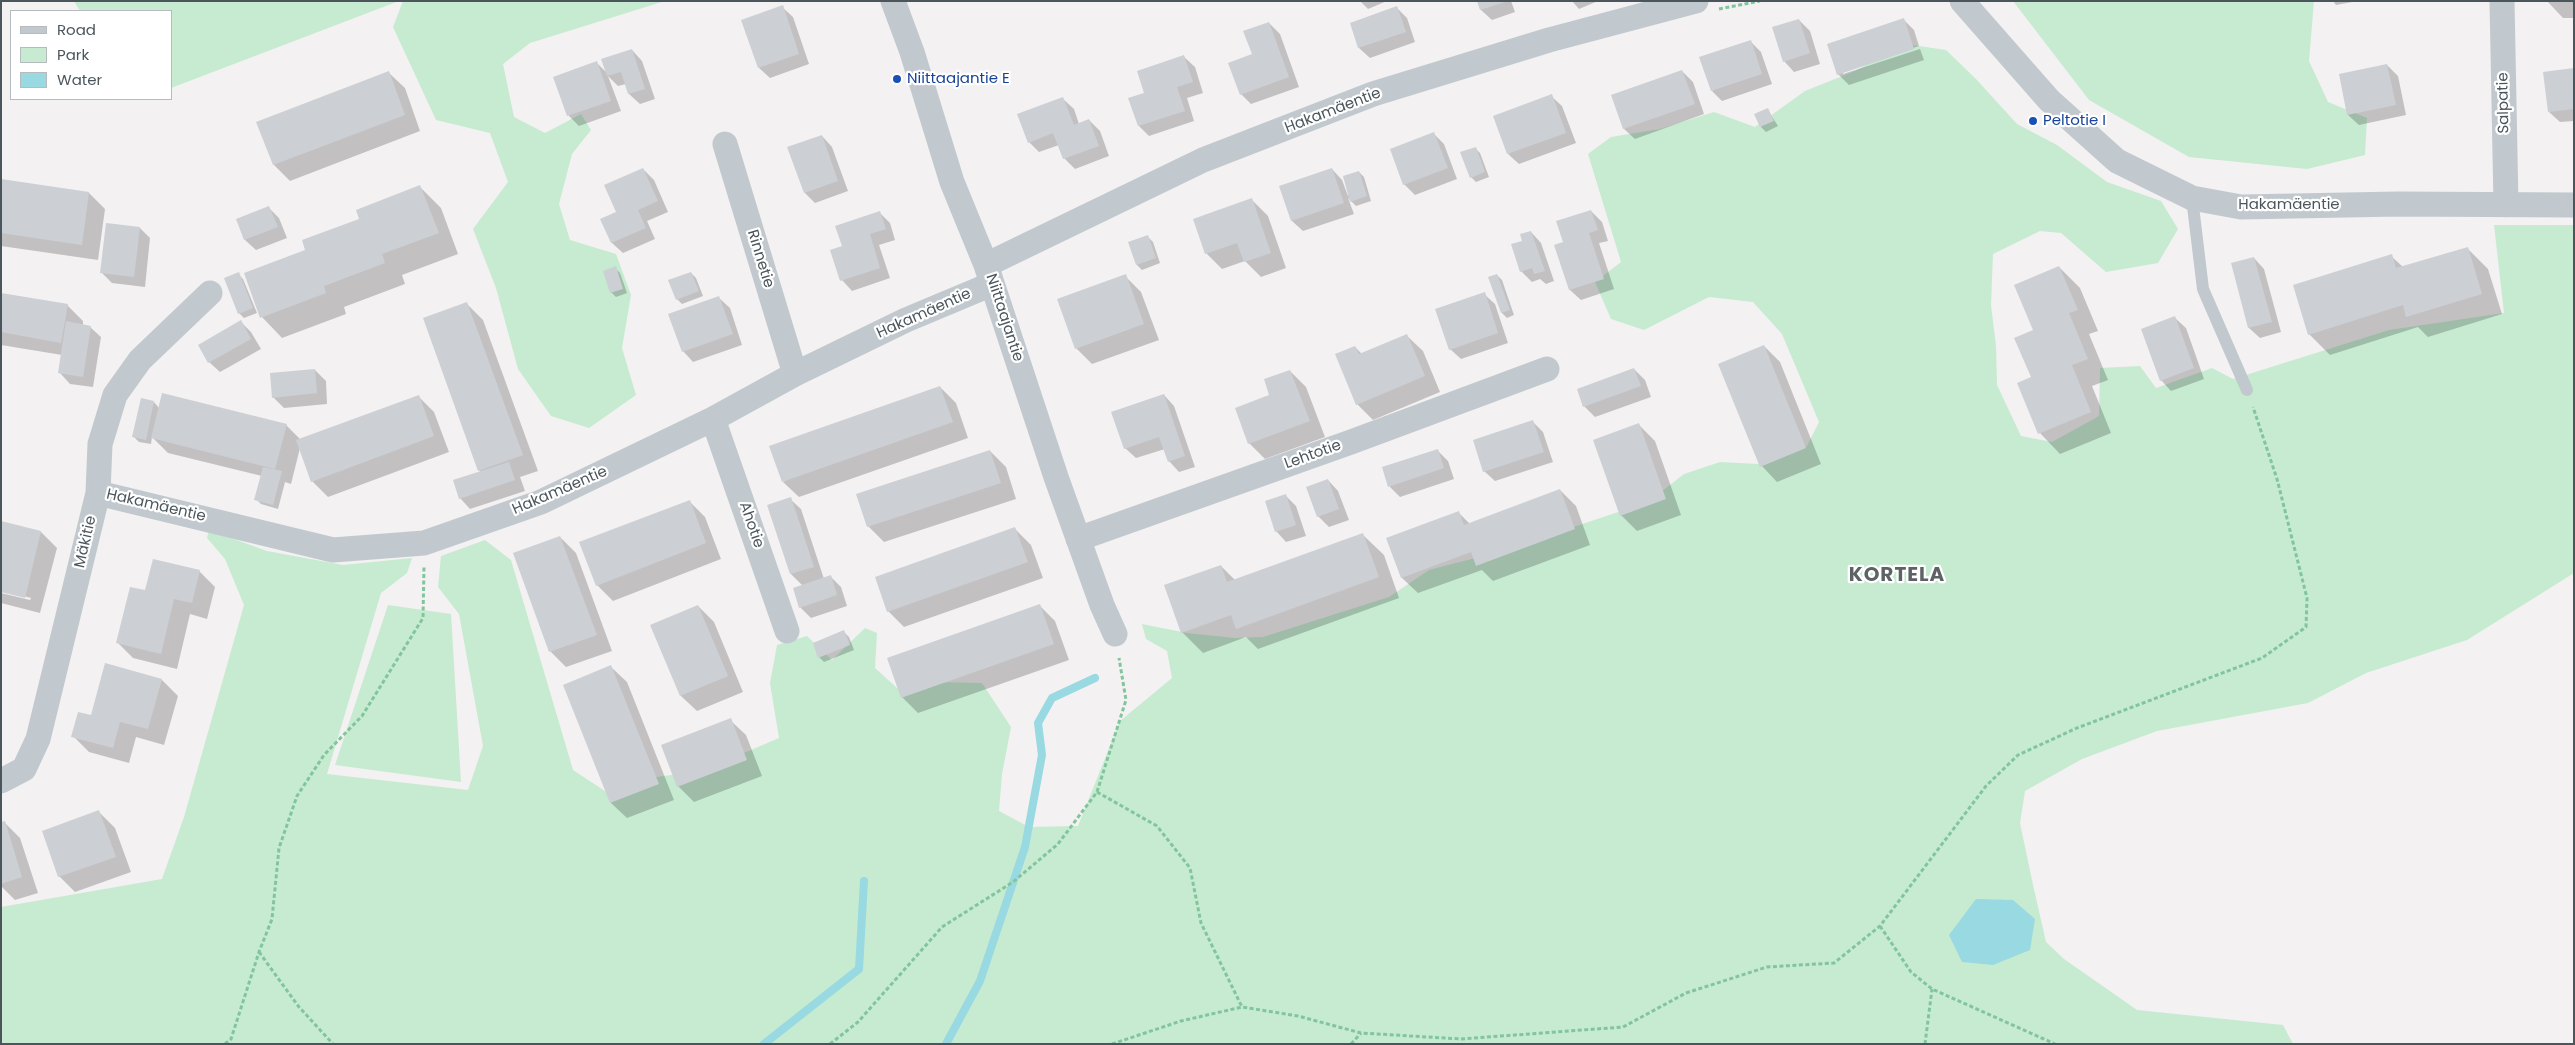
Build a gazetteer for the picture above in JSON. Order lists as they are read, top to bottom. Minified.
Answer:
{"streets":{"street":["Salpatie","Hakamäentie","Rinnetie","Niittaajantie","Lehtotie","Ahotie","Mäkitie"]},"crossings":[["Salpatie","Hakamäentie"],["Hakamäentie","Rinnetie"],["Hakamäentie","Niittaajantie"],["Hakamäentie","Ahotie"],["Hakamäentie","Mäkitie"],["Niittaajantie","Lehtotie"]],"districts":["KORTELA"],"places":["Niittaajantie E","Peltotie I"],"legend":["Road","Park","Water"]}
